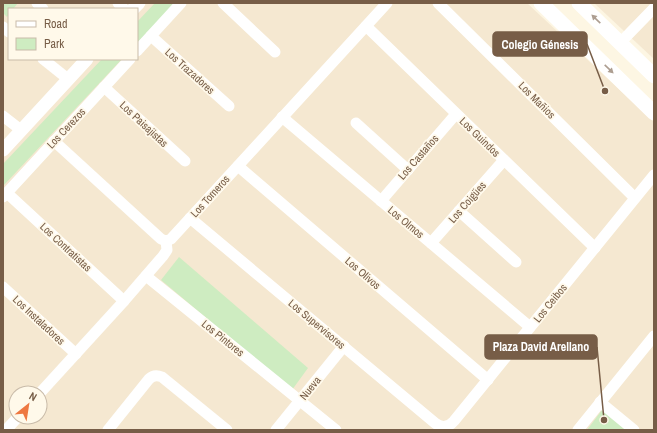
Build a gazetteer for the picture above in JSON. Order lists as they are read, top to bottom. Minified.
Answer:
{"streets":{"street":["Los Trazadores","Los Mañios","Los Paisajistas","Los Cerezos","Los Guindos","Los Castaños","Los Torneros","Los Coigües","Los Olmos","Los Contratistas","Los Olivos","Los Ceibos","Los Instaladores","Los Supervisores","Los Pintores","Nueva"]},"crossings":[["Los Mañios","Los Ceibos"],["Los Paisajistas","Los Cerezos"],["Los Cerezos","Los Contratistas"],["Los Guindos","Los Castaños"],["Los Guindos","Los Torneros"],["Los Guindos","Los Coigües"],["Los Guindos","Los Ceibos"],["Los Castaños","Los Olmos"],["Los Torneros","Los Olmos"],["Los Torneros","Los Olivos"],["Los Torneros","Los Supervisores"],["Los Coigües","Los Olmos"],["Los Olmos","Los Ceibos"],["Los Olivos","Los Ceibos"],["Los Ceibos","Los Supervisores"],["Los Supervisores","Nueva"],["Los Pintores","Nueva"]],"places":["Colegio Génesis","Plaza David Arellano"],"legend":["Road","Park"],"north":"top right"}
